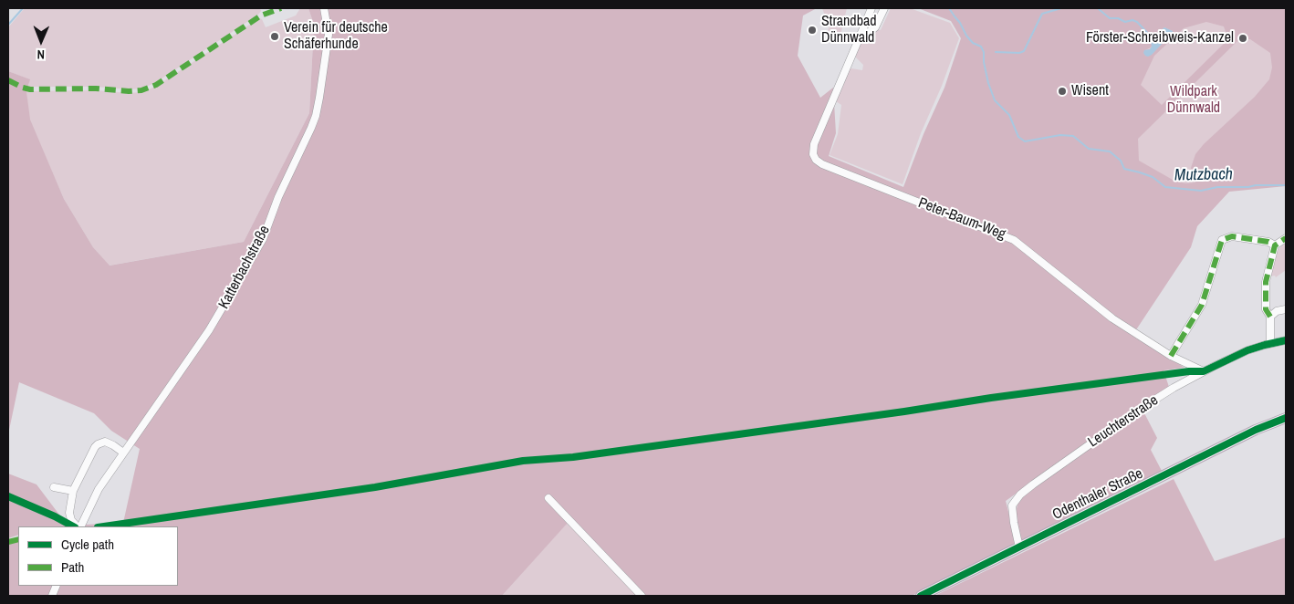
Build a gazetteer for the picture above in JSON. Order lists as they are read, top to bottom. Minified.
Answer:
{"streets":{"main road":["Odenthaler Straße"],"street":["Peter-Baum-Weg","Katterbachstraße","Leuchterstraße"]},"crossings":[["Peter-Baum-Weg","Leuchterstraße"],["Leuchterstraße","Odenthaler Straße"]],"water":["Mutzbach"],"parks":["Wildpark Dünnwald"],"places":["Strandbad Dünnwald","Verein für deutsche Schäferhunde","Förster-Schreibweis-Kanzel","Wisent"],"legend":["Cycle path","Path"],"north":"bottom"}
